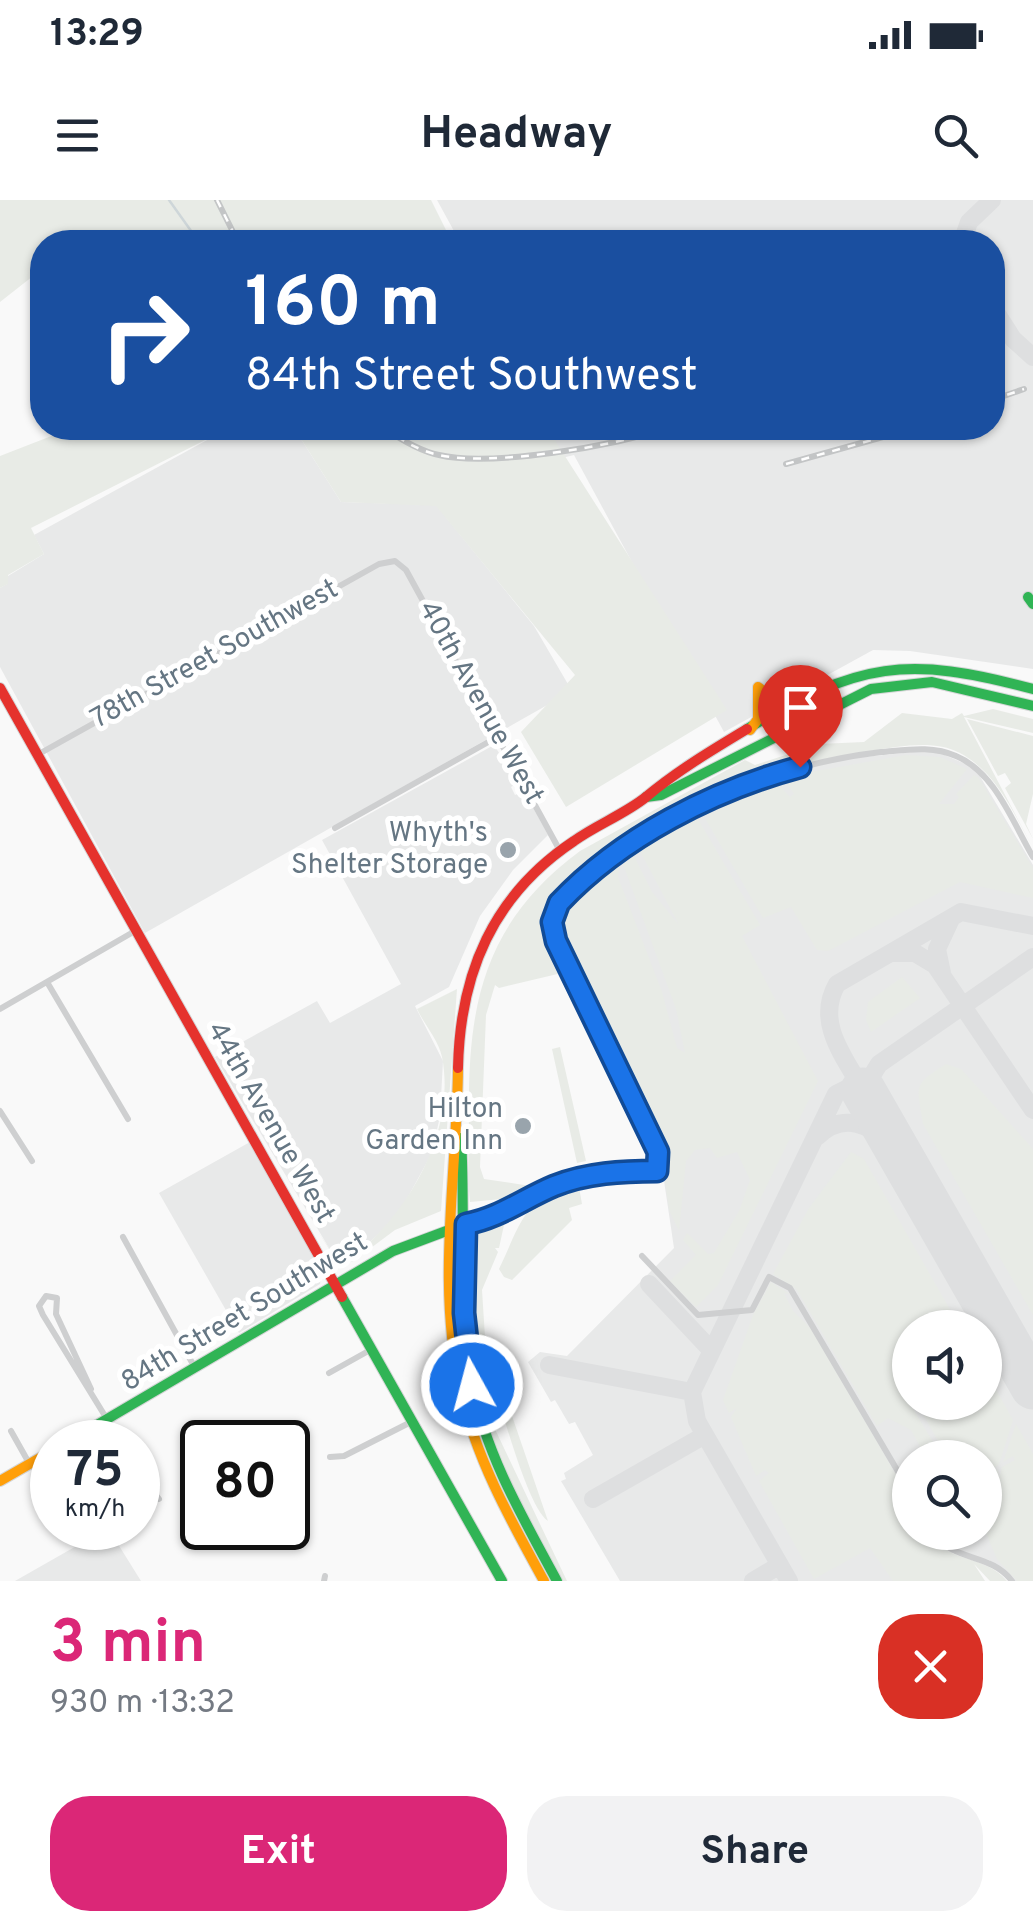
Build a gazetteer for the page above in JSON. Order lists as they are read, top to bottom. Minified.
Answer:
{"streets":{"main road":["44th Avenue West","84th Street Southwest"],"street":["78th Street Southwest","40th Avenue West"]},"crossings":[["78th Street Southwest","40th Avenue West"],["78th Street Southwest","44th Avenue West"],["44th Avenue West","84th Street Southwest"]],"places":["Whyth's Shelter Storage","Hilton Garden Inn"],"page":{"status":"13:29","header":"Headway","turn":["160 m","84th Street Southwest"],"speed":"75 km/h","limit":"80","heading":["3 min","930 m · 13:32"],"buttons":["Exit","Share"]}}
